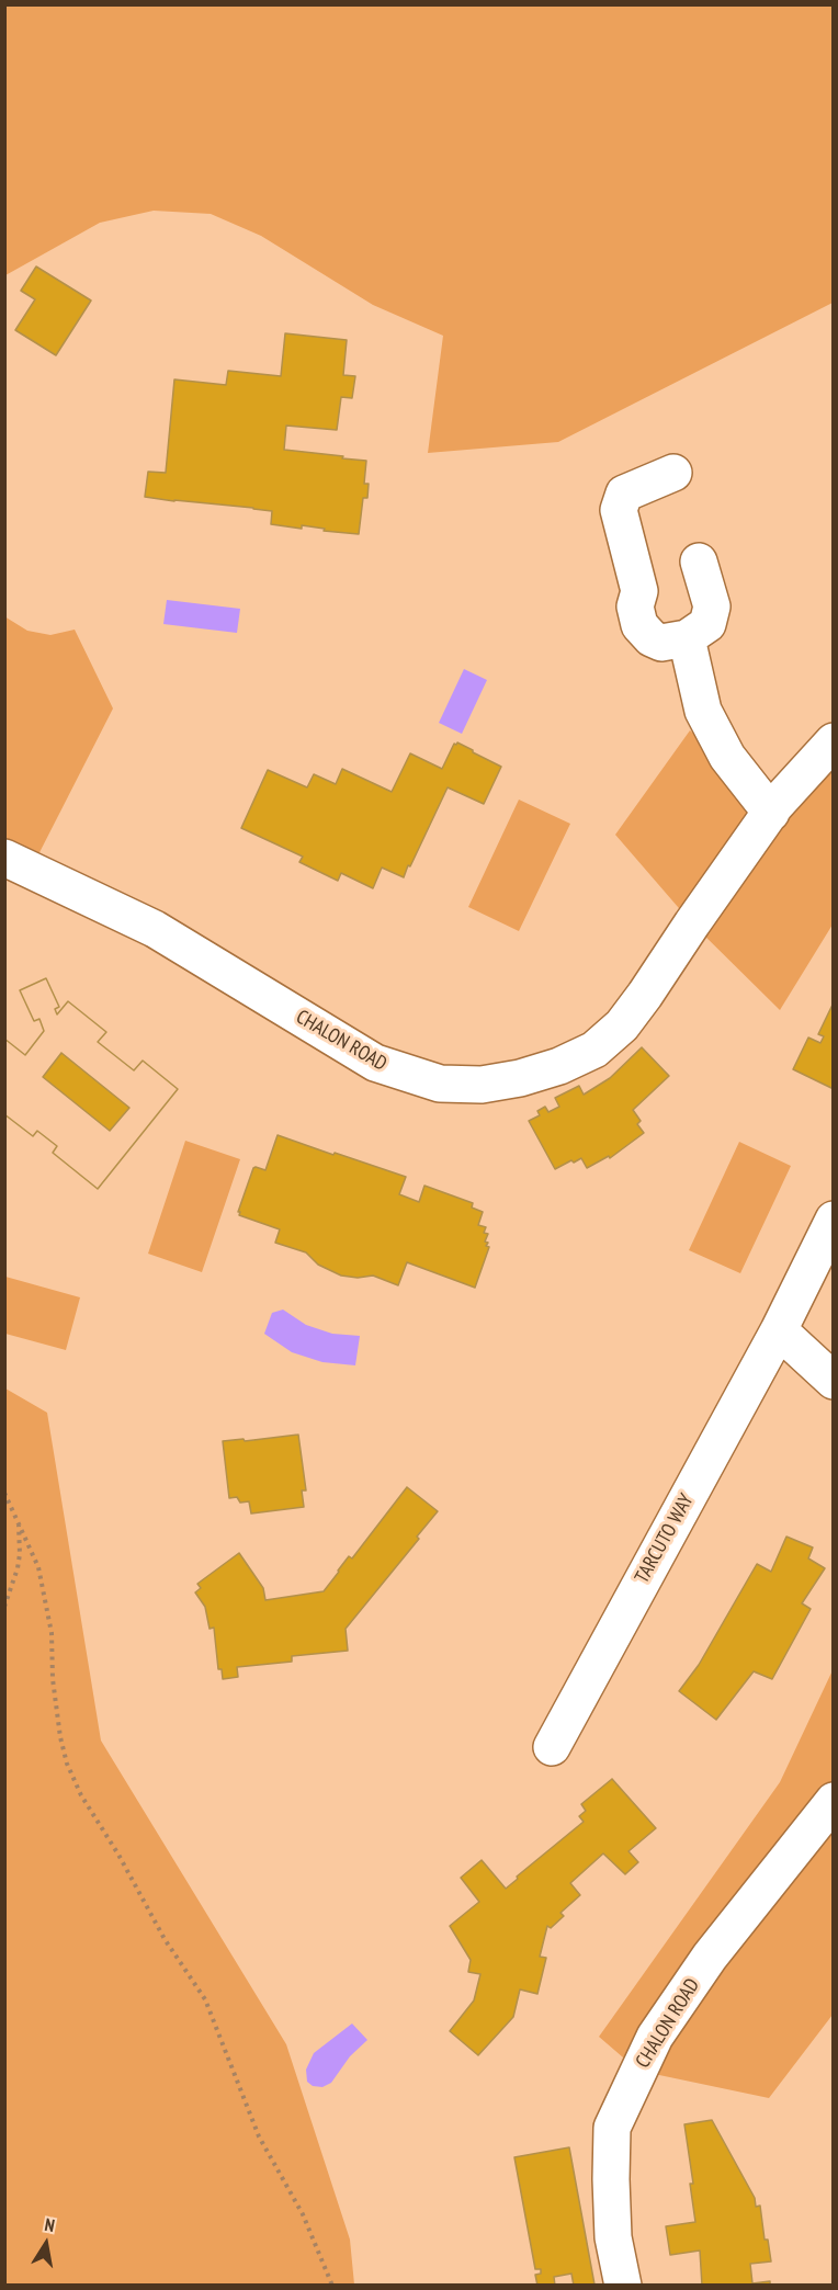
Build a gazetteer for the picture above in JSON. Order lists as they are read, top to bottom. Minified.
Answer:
{"streets":{"street":["CHALON ROAD","TARCUTO WAY"]},"north":"top"}
